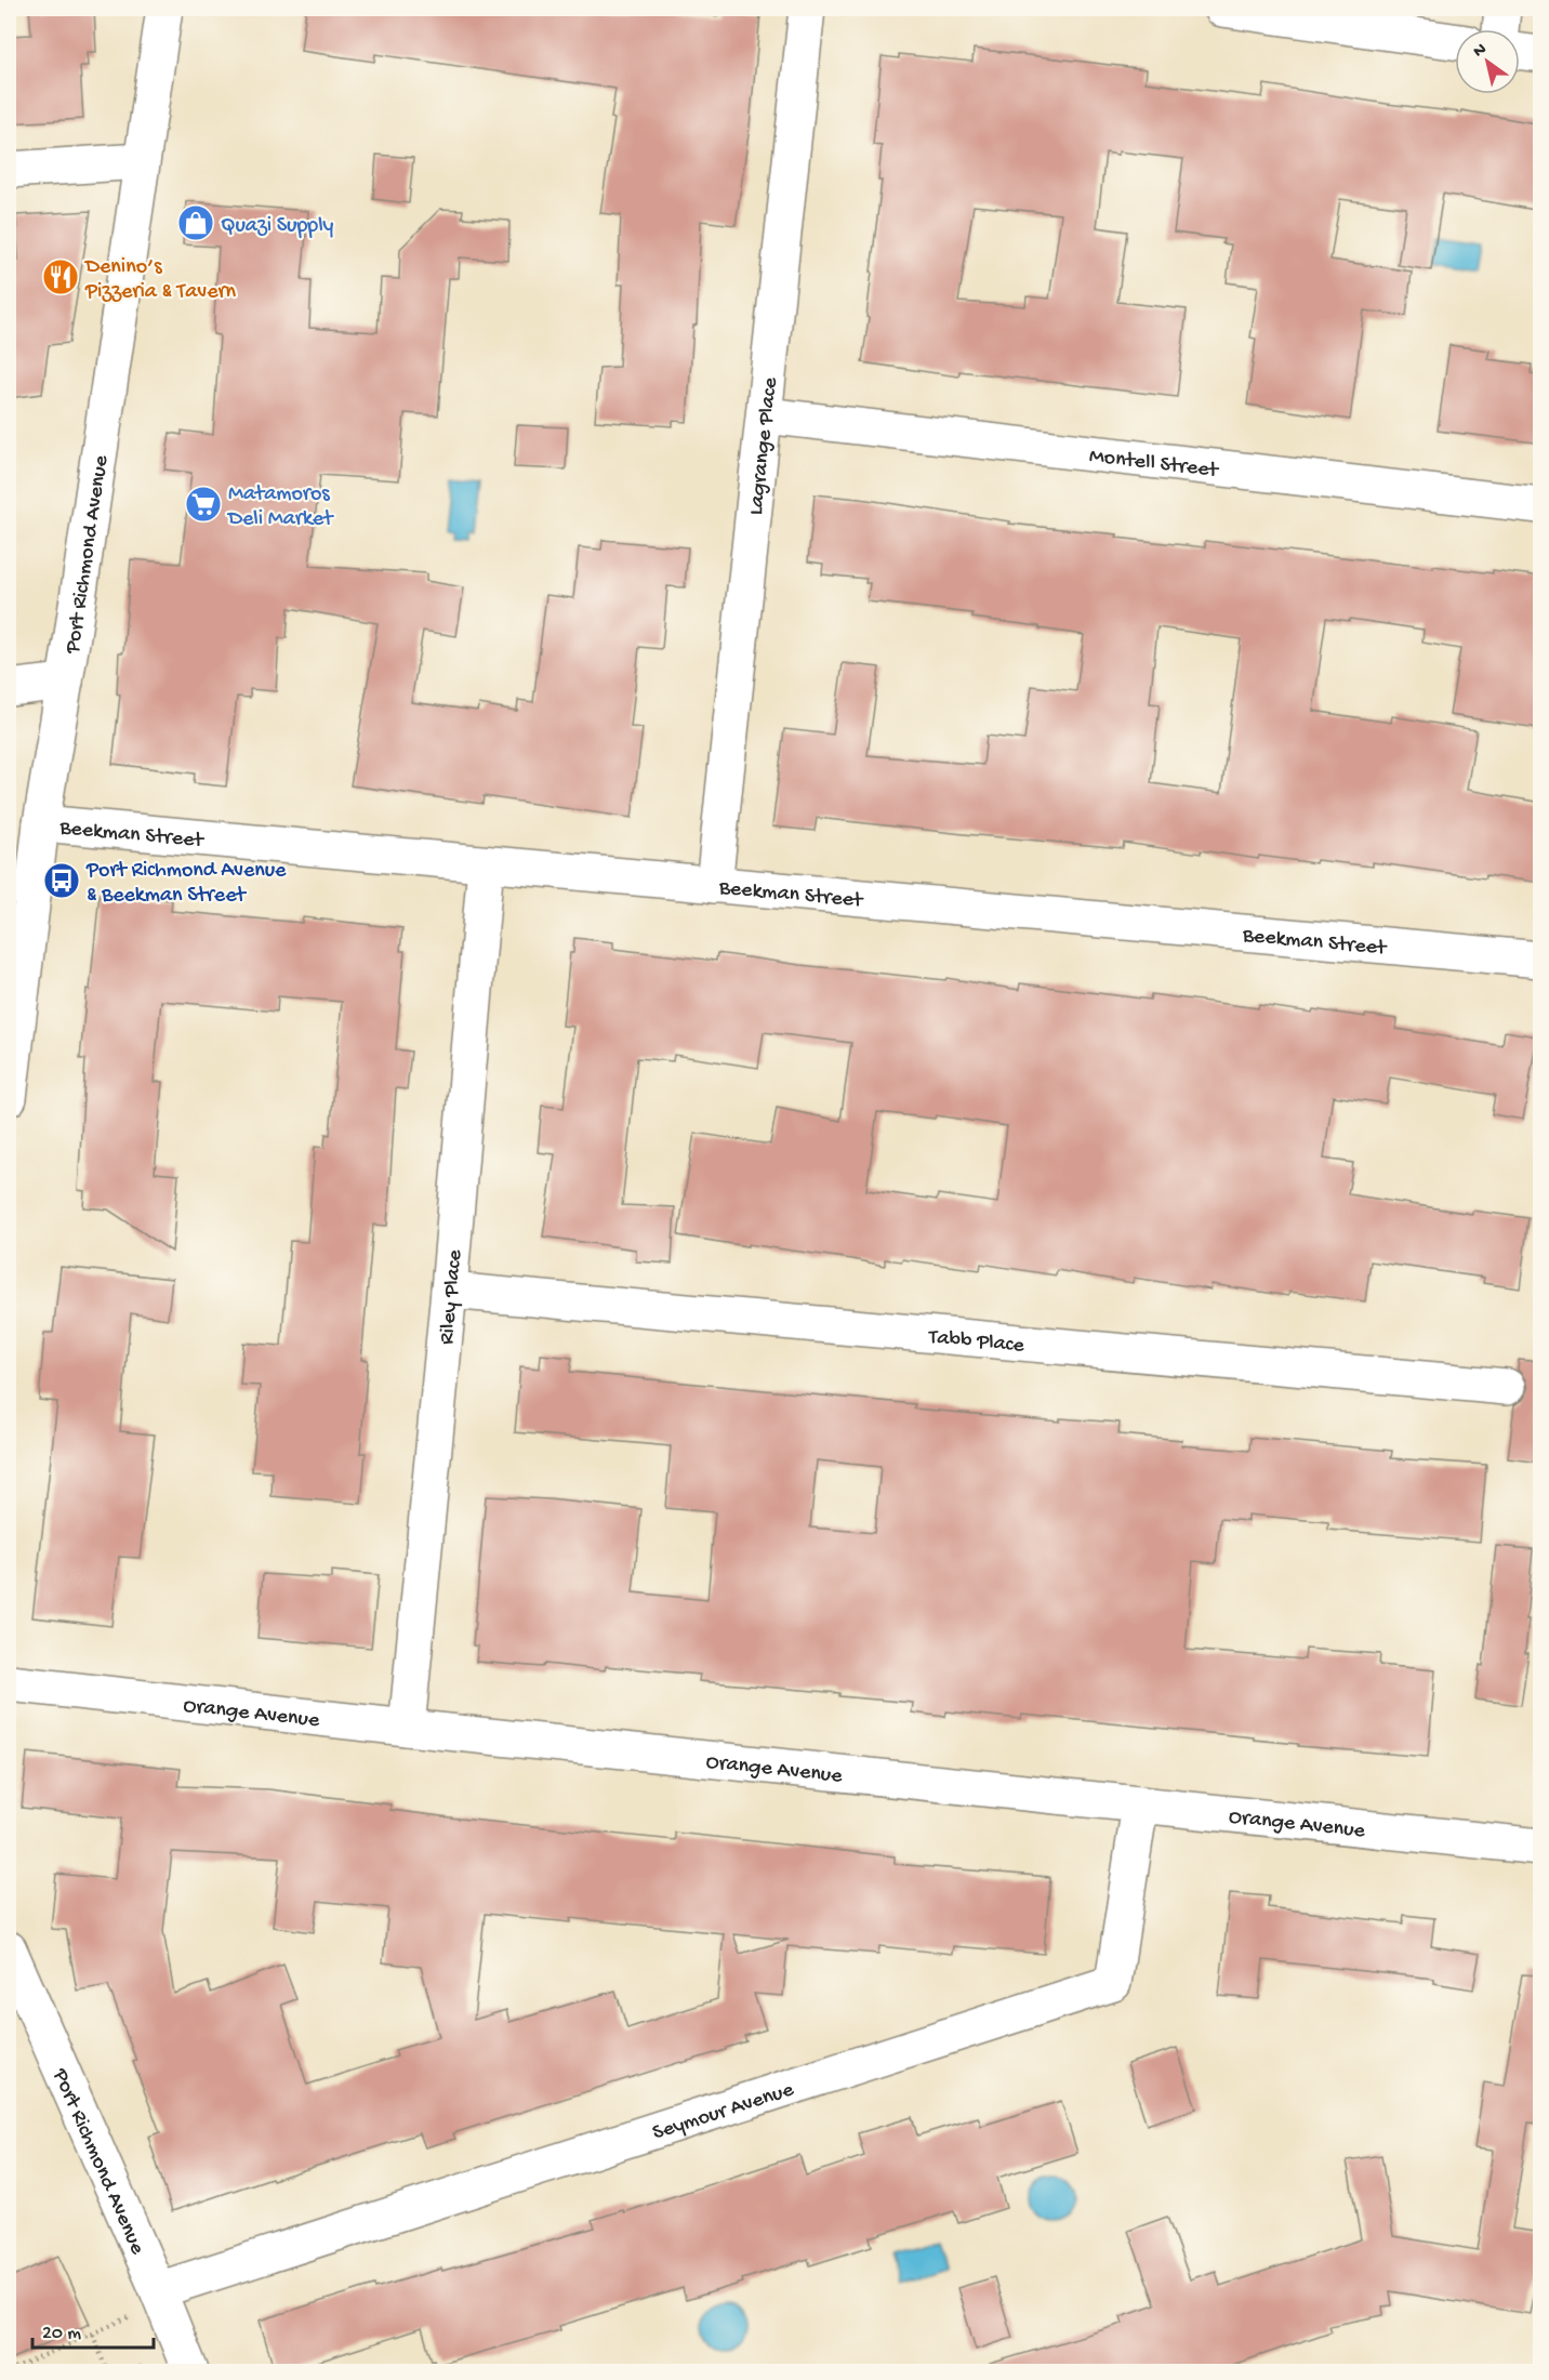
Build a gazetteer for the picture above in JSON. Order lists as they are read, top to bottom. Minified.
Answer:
{"streets":{"street":["Lagrange Place","Montell Street","Port Richmond Avenue","Beekman Street","Riley Place","Tabb Place","Orange Avenue","Seymour Avenue"]},"crossings":[["Lagrange Place","Montell Street"],["Lagrange Place","Beekman Street"],["Port Richmond Avenue","Beekman Street"],["Port Richmond Avenue","Seymour Avenue"],["Beekman Street","Riley Place"],["Riley Place","Tabb Place"],["Riley Place","Orange Avenue"],["Orange Avenue","Seymour Avenue"]],"places":{"shop":["Quazi Supply"],"restaurant":["Denino’s Pizzeria & Tavern"],"supermarket":["Matamoros Deli Market"],"bus stop":["Port Richmond Avenue & Beekman Street"]},"scale_bar":"20 m","north":"top left"}
